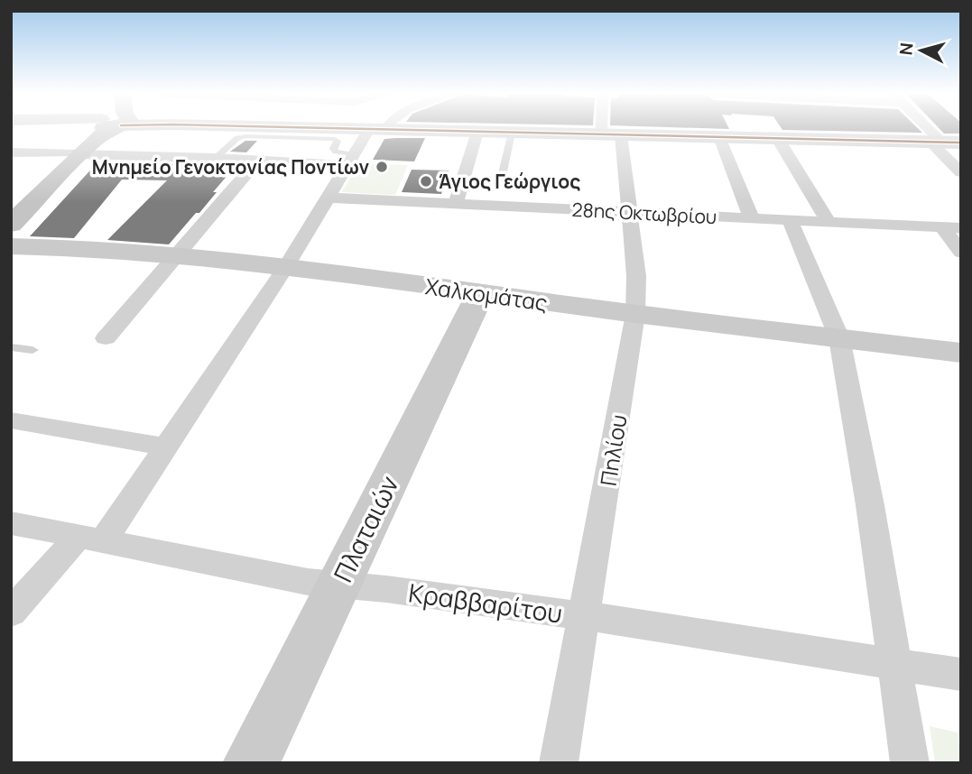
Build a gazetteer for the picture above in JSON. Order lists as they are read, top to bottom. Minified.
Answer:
{"streets":{"street":["28ης Οκτωβρίου","Χαλκομάτας","Πηλίου","Πλαταιών","Κραββαρίτου"]},"crossings":[["28ης Οκτωβρίου","Πηλίου"],["Χαλκομάτας","Πηλίου"],["Χαλκομάτας","Πλαταιών"],["Πηλίου","Κραββαρίτου"],["Πλαταιών","Κραββαρίτου"]],"places":["Μνημείο Γενοκτονίας Ποντίων","Άγιος Γεώργιος"],"north":"left"}
